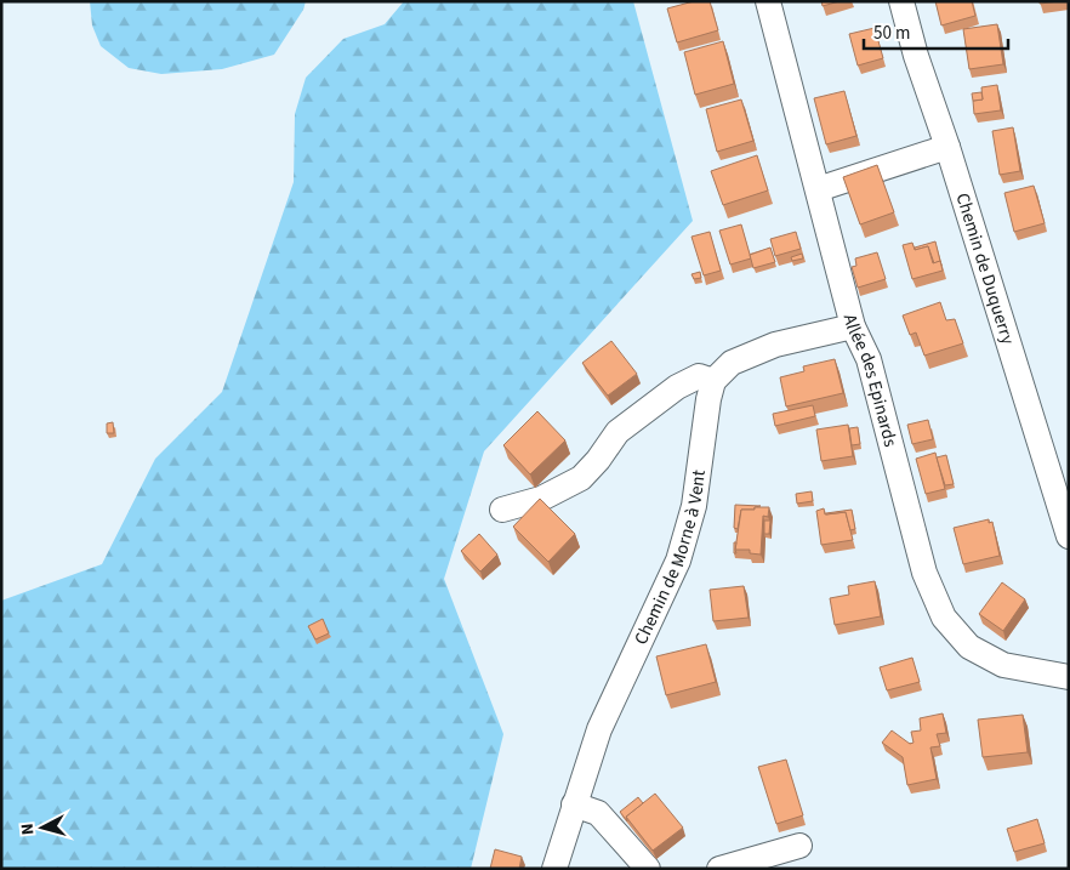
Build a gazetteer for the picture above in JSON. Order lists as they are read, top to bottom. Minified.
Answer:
{"streets":{"street":["Chemin de Duquerry","Allée des Epinards","Chemin de Morne à Vent"]},"scale_bar":"50 m","north":"left"}
